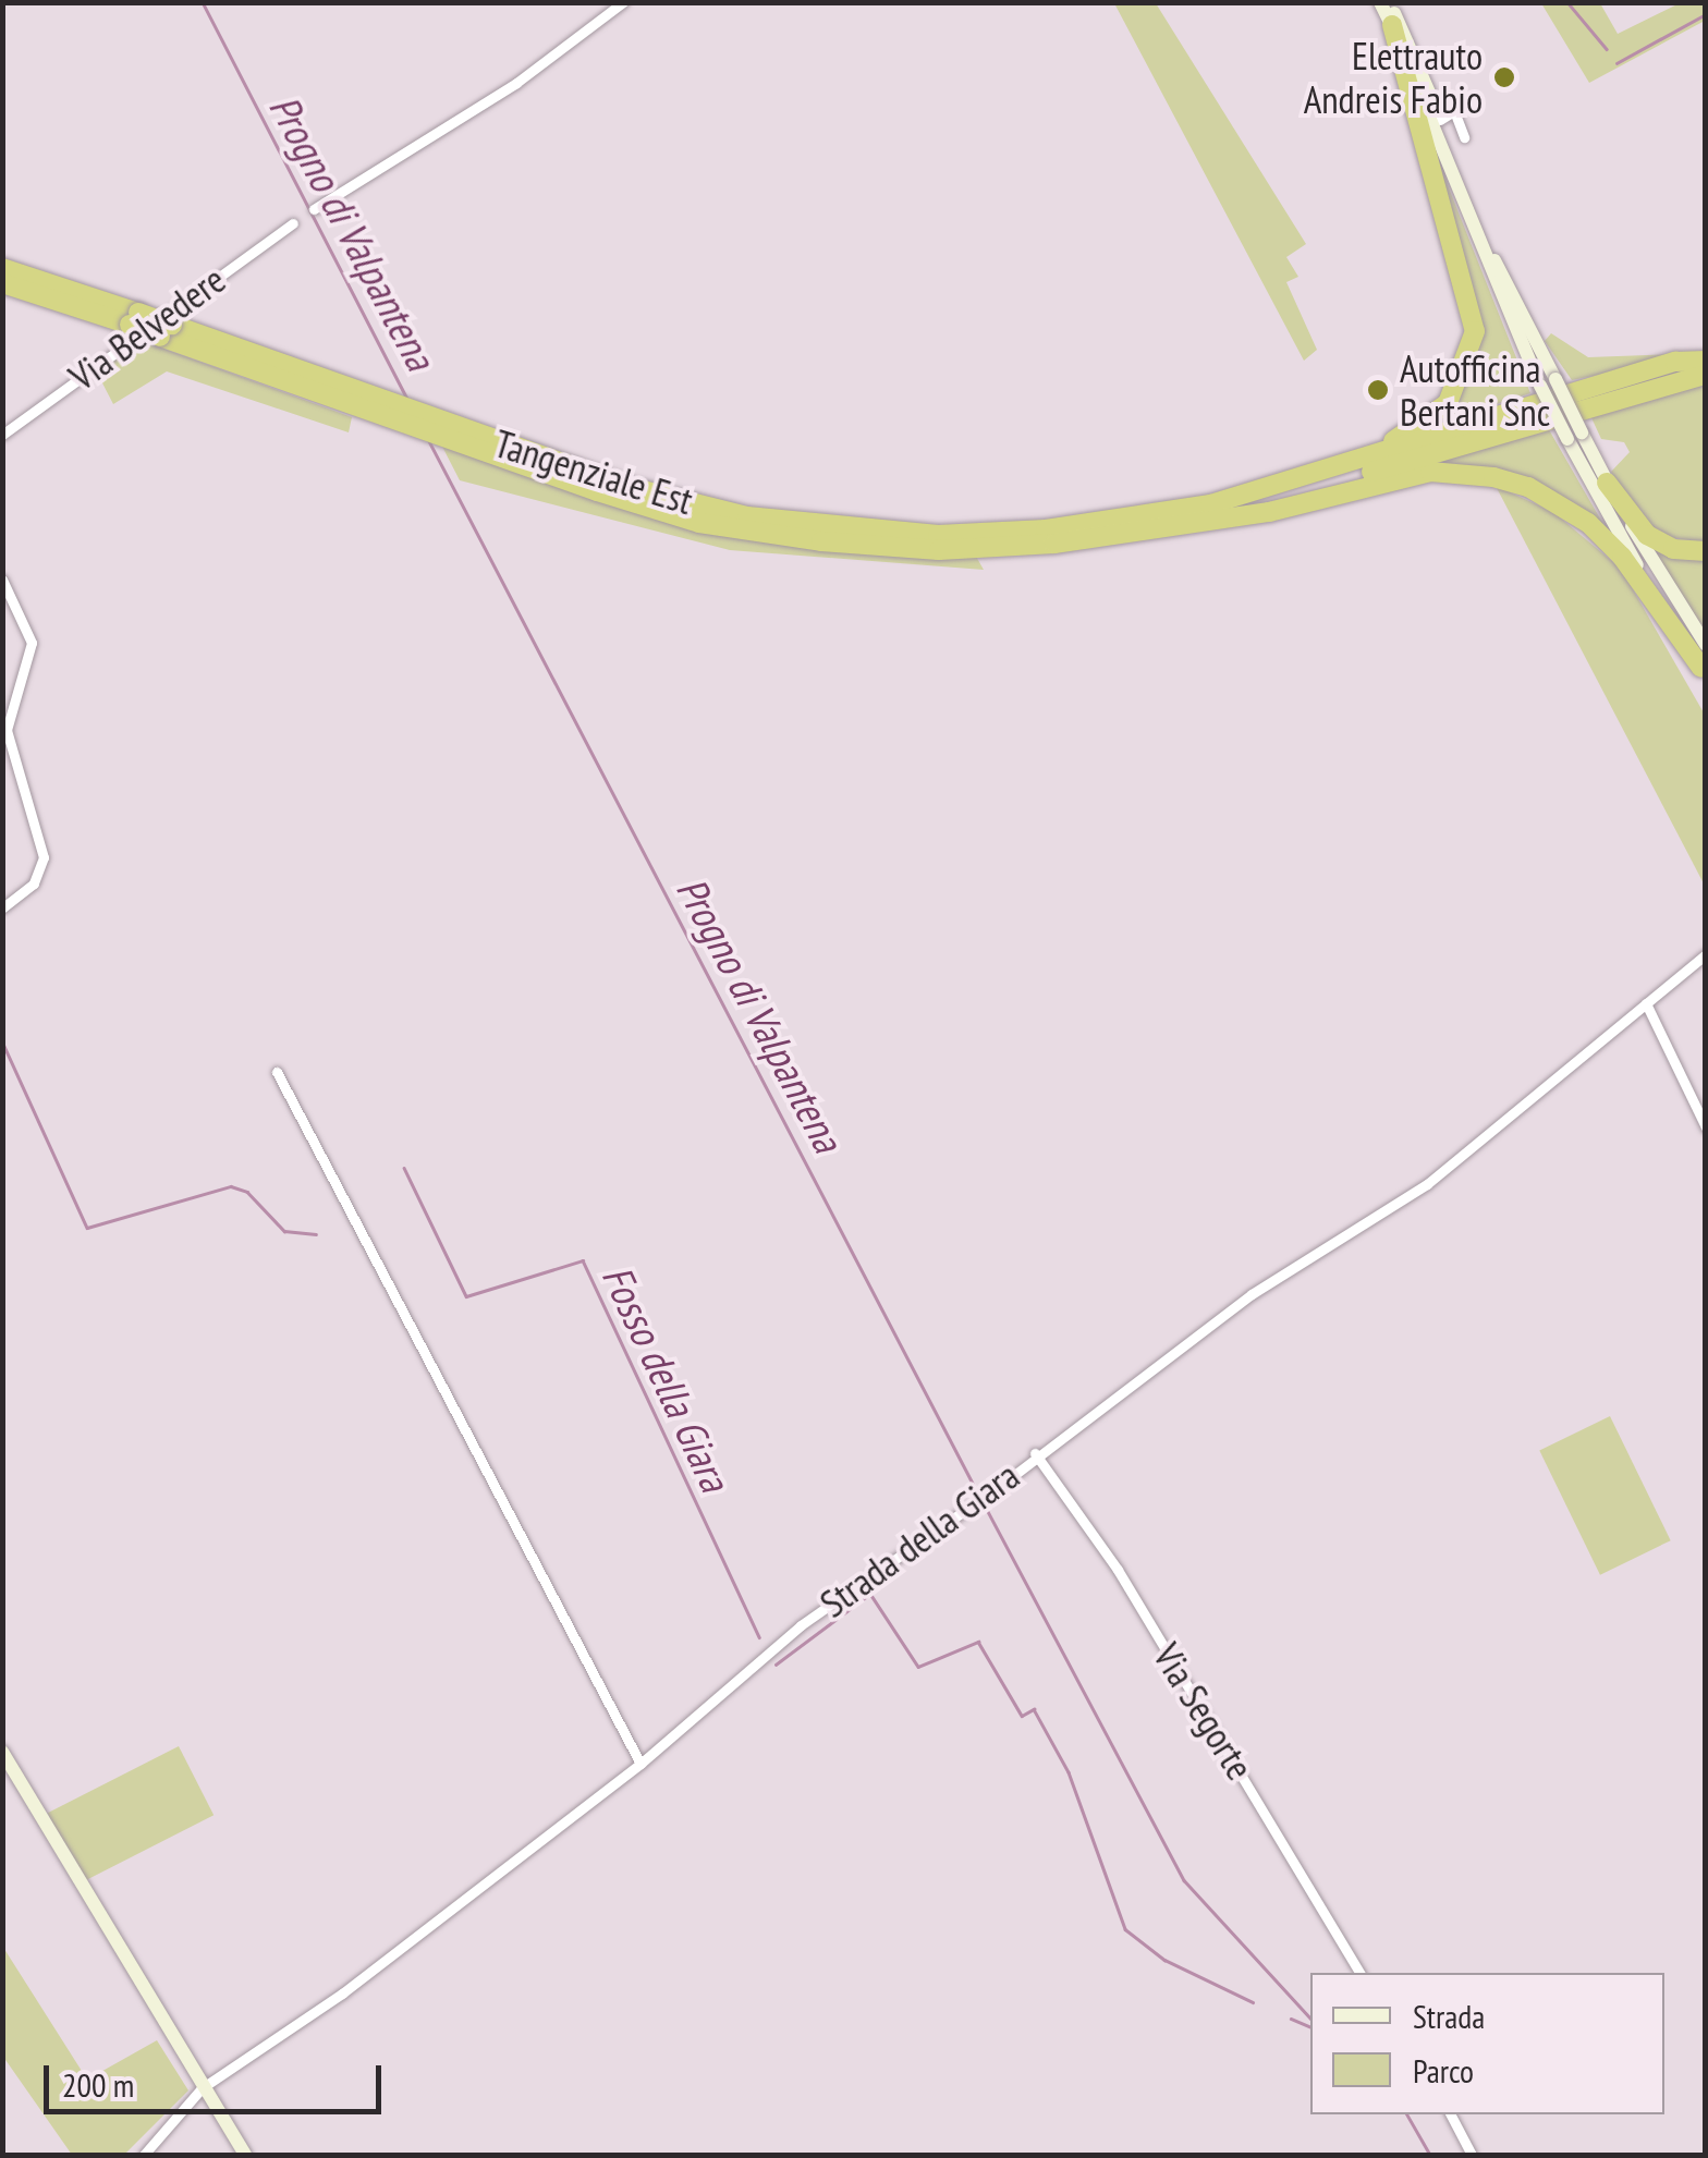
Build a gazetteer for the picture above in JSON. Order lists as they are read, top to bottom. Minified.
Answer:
{"streets":{"highway":["Tangenziale Est"],"street":["Via Belvedere","Strada della Giara","Via Segorte"]},"crossings":[["Strada della Giara","Via Segorte"]],"water":["Progno di Valpantena","Fosso della Giara"],"places":["Elettrauto Andreis Fabio","Autofficina Bertani Snc"],"legend":["Strada","Parco"],"scale_bar":"200 m"}
